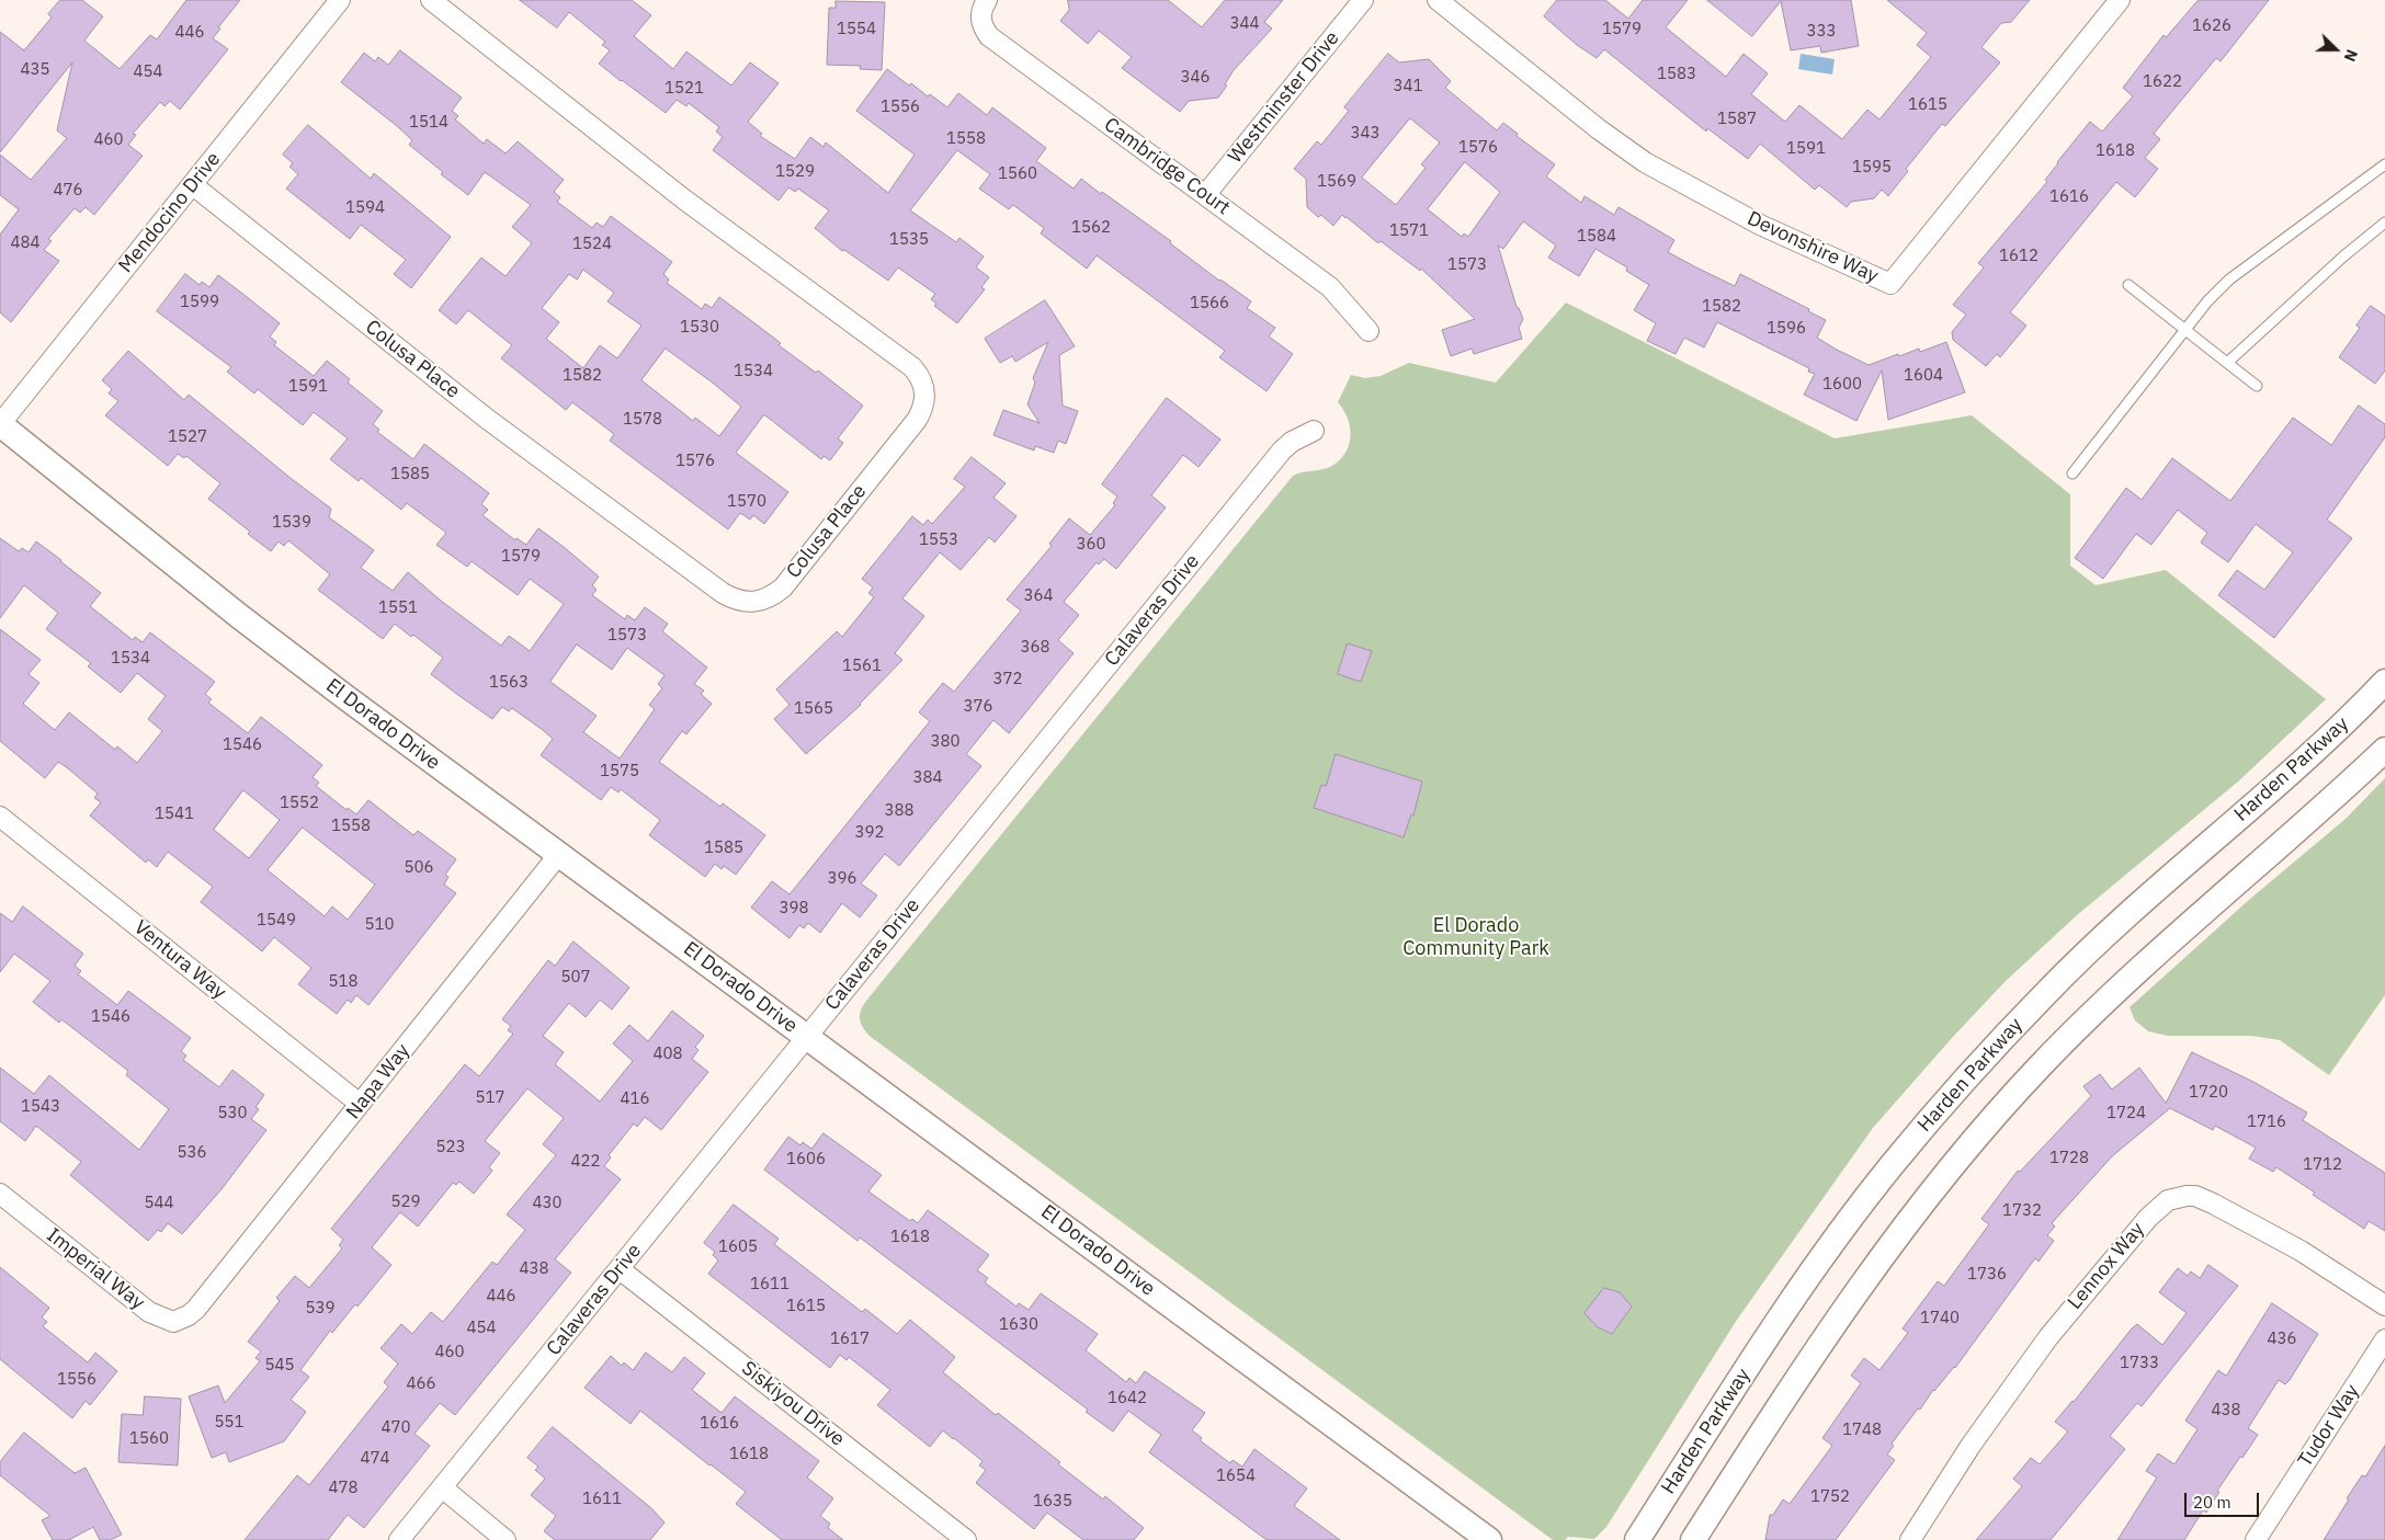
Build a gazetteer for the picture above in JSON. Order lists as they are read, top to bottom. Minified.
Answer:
{"streets":{"street":["Westminster Drive","Cambridge Court","Mendocino Drive","Devonshire Way","Colusa Place","Calaveras Drive","El Dorado Drive","Harden Parkway","Ventura Way","Napa Way","Lennox Way","Imperial Way","Siskiyou Drive","Tudor Way"]},"crossings":[["Westminster Drive","Cambridge Court"],["Mendocino Drive","Colusa Place"],["Mendocino Drive","El Dorado Drive"],["Calaveras Drive","El Dorado Drive"],["Calaveras Drive","Siskiyou Drive"],["El Dorado Drive","Napa Way"],["Ventura Way","Napa Way"],["Napa Way","Imperial Way"]],"parks":["El Dorado Community Park"],"house_numbers":["344","1626","1554","1579","333","446","435","454","1583","346","1622","341","1521","1615","1556","1587","1514","343","1558","460","1576","1591","1618","1595","1529","1560","1569","476","1616","1594","1562","1571","1584","1535","484","1524","1612","1573","1599","1566","1582","1530","1596","1534","1582","1604","1600","1591","1578","1527","1576","1585","1570","1539","1553","360","1579","364","1551","1573","368","1534","1561","372","1563","376","1565","380","1546","1575","384","1552","388","1541","1558","392","1585","506","396","398","1549","510","507","518","1546","408","1720","517","416","1543","530","1724","1716","523","536","1728","1606","422","1712","529","544","430","1732","1618","1605","438","1736","1611","446","1615","539","1740","1630","454","1617","436","460","1733","545","1556","466","1642","438","551","1616","470","1748","1560","1618","474","1654","478","1752","1611","1635"],"scale_bar":"20 m","north":"right"}
